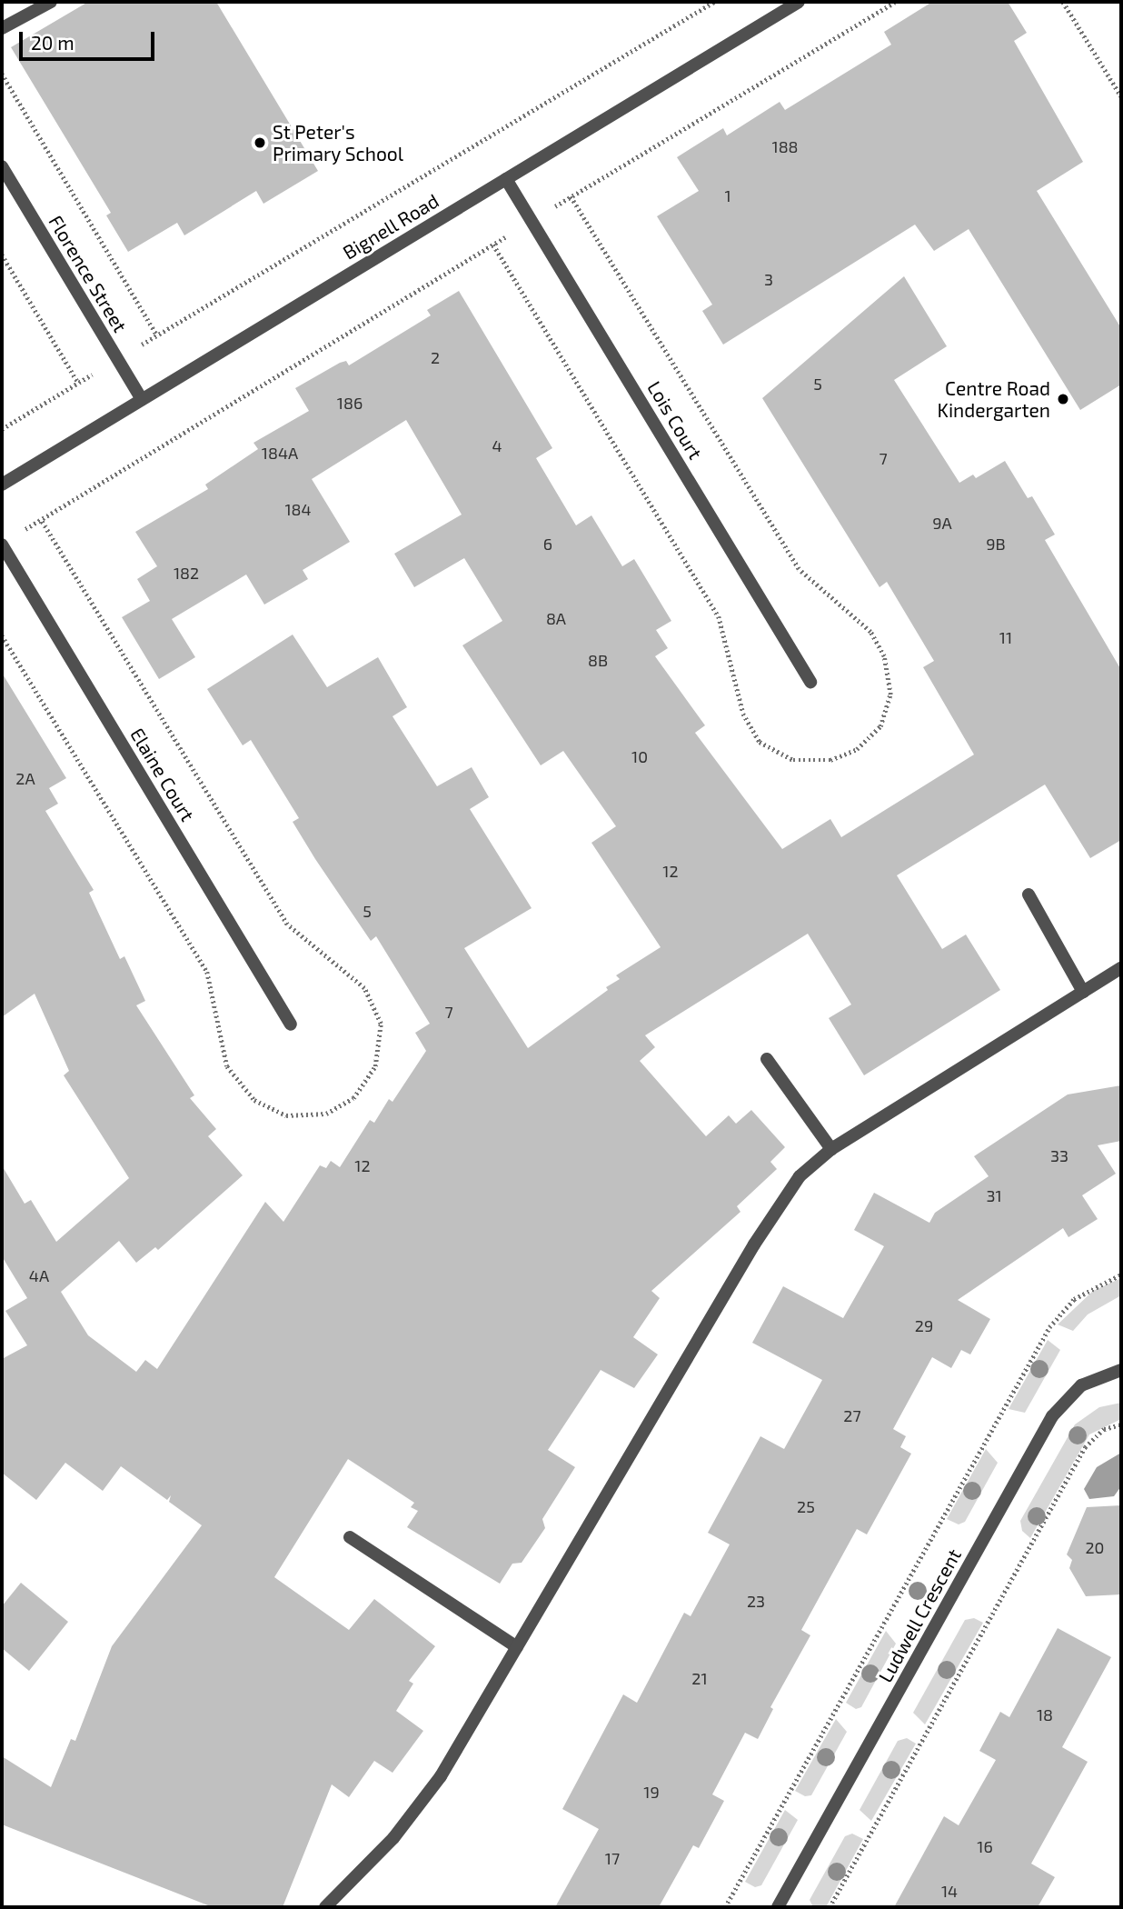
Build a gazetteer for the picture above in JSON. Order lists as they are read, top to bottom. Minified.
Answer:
{"streets":{"street":["Bignell Road","Florence Street","Lois Court","Elaine Court","Ludwell Crescent"]},"crossings":[["Bignell Road","Florence Street"],["Bignell Road","Lois Court"]],"places":["St Peter's Primary School","Centre Road Kindergarten"],"house_numbers":["188","1","3","2","5","186","4","184A","7","184","9A","6","9B","182","8A","11","8B","10","2A","12","5","7","33","12","31","4A","29","27","25","20","23","21","18","19","16","17","14"],"scale_bar":"20 m"}
